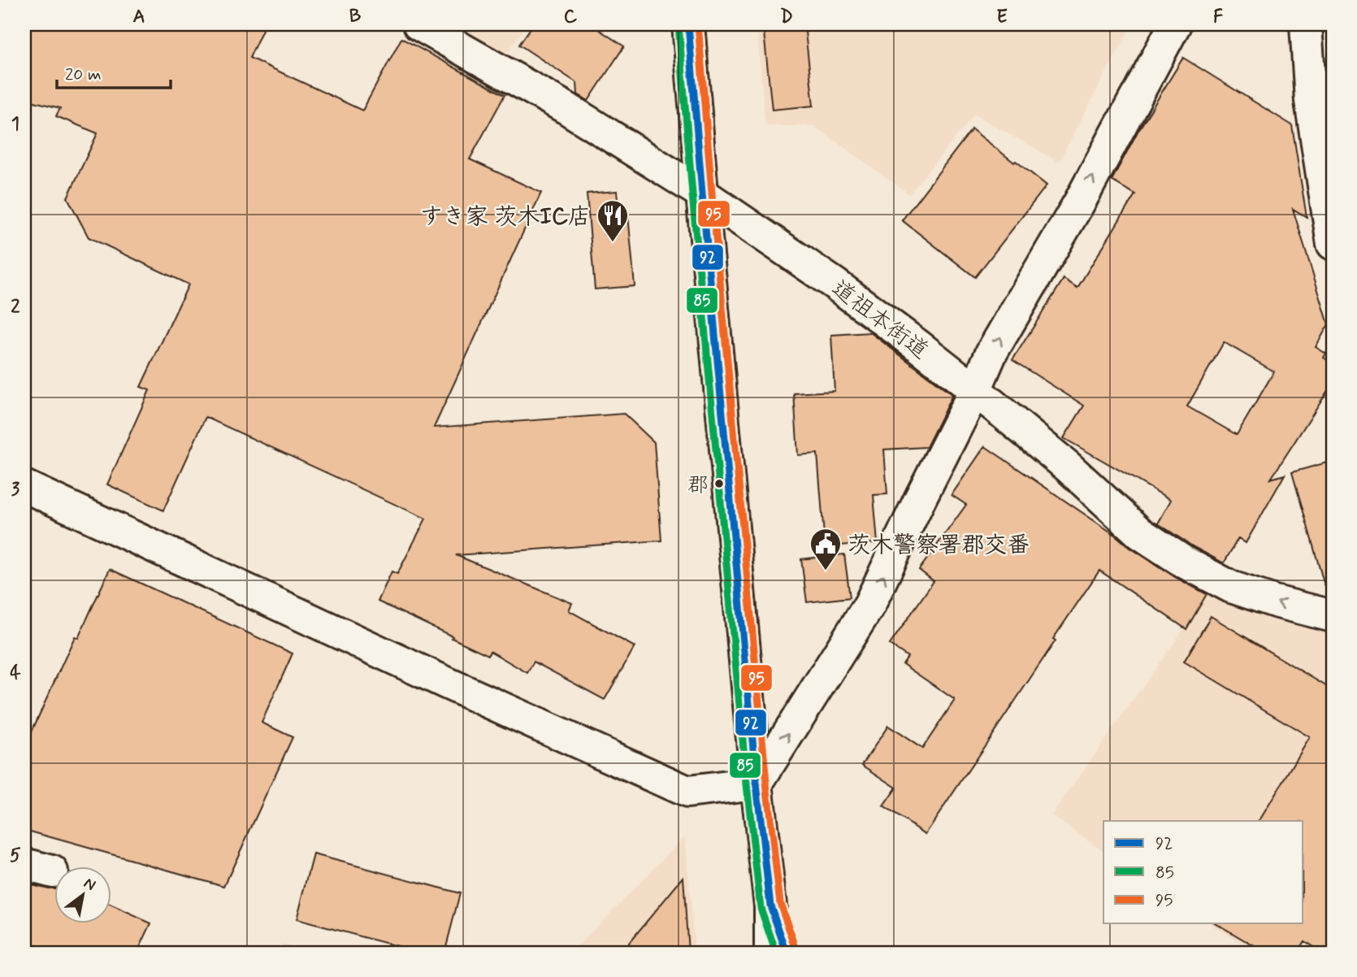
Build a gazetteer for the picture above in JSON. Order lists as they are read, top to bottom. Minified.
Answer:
{"streets":{"main road":["道祖本街道"]},"one_way":["道祖本街道"],"places":{"restaurant":["すき家 茨木IC店"],"other":["郡"],"public building":["茨木警察署郡交番"]},"lines":["transit line 92","transit line 95","transit line 85"],"legend":["92","85","95"],"scale_bar":"20 m","north":"top right","grid":{"columns":["A","B","C","D","E","F"],"rows":["1","2","3","4","5"]}}
